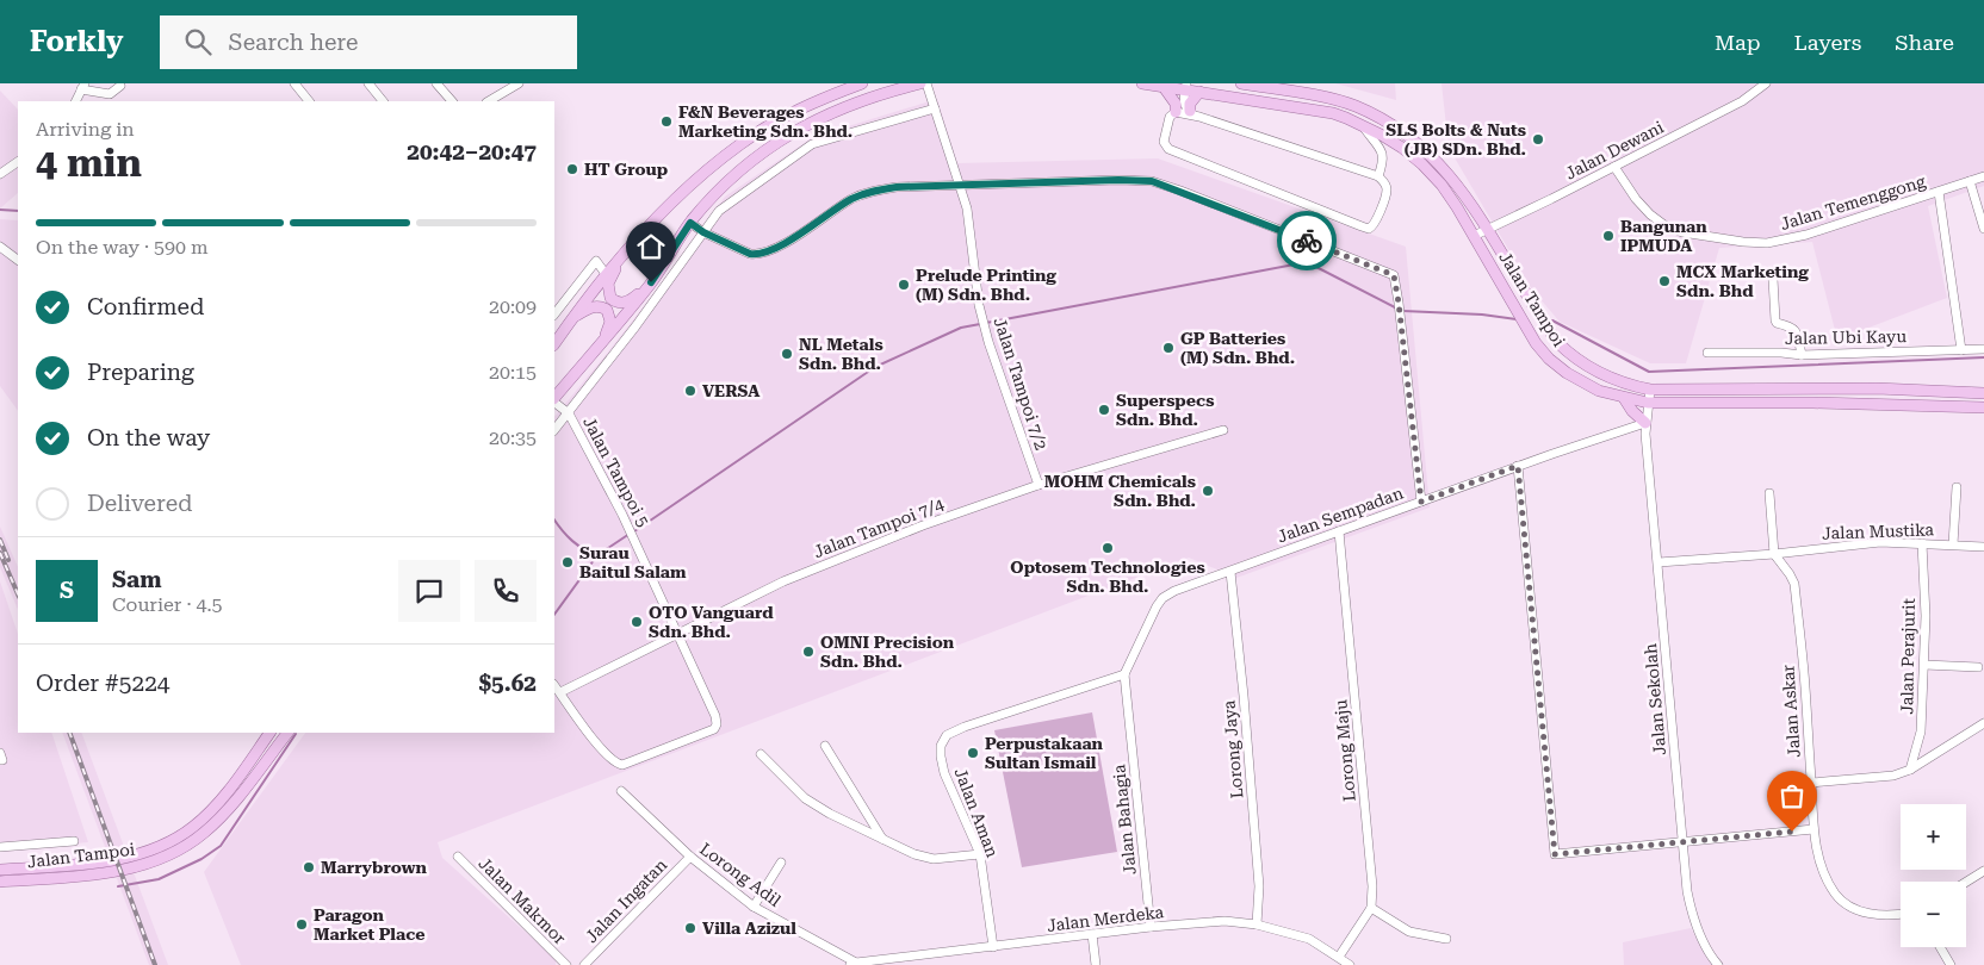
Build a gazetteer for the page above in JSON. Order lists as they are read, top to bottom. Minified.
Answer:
{"streets":{"main road":["Jalan Tampoi"],"street":["Jalan Dewani","Jalan Temenggong","Jalan Ubi Kayu","Jalan Tampoi 7/2","Jalan Tampoi 5","Jalan Sempadan","Jalan Tampoi 7/4","Jalan Mustika","Jalan Perajurit","Jalan Sekolah","Jalan Askar","Lorong Jaya","Lorong Maju","Jalan Aman","Jalan Bahagia","Lorong Adil","Jalan Makmor","Jalan Ingatan","Jalan Merdeka"]},"crossings":[["Jalan Dewani","Jalan Temenggong"],["Jalan Dewani","Jalan Tampoi"],["Jalan Tampoi 7/2","Jalan Tampoi 7/4"],["Jalan Tampoi 5","Jalan Tampoi 7/4"],["Jalan Sempadan","Jalan Sekolah"],["Jalan Sempadan","Lorong Jaya"],["Jalan Sempadan","Lorong Maju"],["Jalan Sempadan","Jalan Aman"],["Jalan Sempadan","Jalan Bahagia"],["Jalan Mustika","Jalan Perajurit"],["Jalan Mustika","Jalan Askar"],["Lorong Jaya","Jalan Merdeka"],["Jalan Aman","Jalan Bahagia"],["Jalan Aman","Jalan Merdeka"],["Jalan Bahagia","Jalan Merdeka"],["Lorong Adil","Jalan Ingatan"],["Lorong Adil","Jalan Merdeka"]],"places":["F&N Beverages Marketing Sdn. Bhd.","SLS Bolts & Nuts (JB) SDn. Bhd.","HT Group","Bangunan IPMUDA","MCX Marketing Sdn. Bhd","Prelude Printing (M) Sdn. Bhd.","GP Batteries (M) Sdn. Bhd.","NL Metals Sdn. Bhd.","VERSA","Superspecs Sdn. Bhd.","MOHM Chemicals Sdn. Bhd.","Optosem Technologies Sdn. Bhd.","Surau Baitul Salam","OTO Vanguard Sdn. Bhd.","OMNI Precision Sdn. Bhd.","Perpustakaan Sultan Ismail","Marrybrown","Paragon Market Place","Villa Azizul"],"page":{"header":"Forkly","search":"Search here","nav":["Map","Layers","Share"],"heading":["4 min","Arriving in","20:42–20:47"],"panel":["Sam","Courier · 4.5","Order #5224","$5.62"],"bar":"On the way · 590 m","list":[["Confirmed","20:09"],["Preparing","20:15"],["On the way","20:35"],"Delivered"],"round":"S","map_buttons":["+","−"]}}
